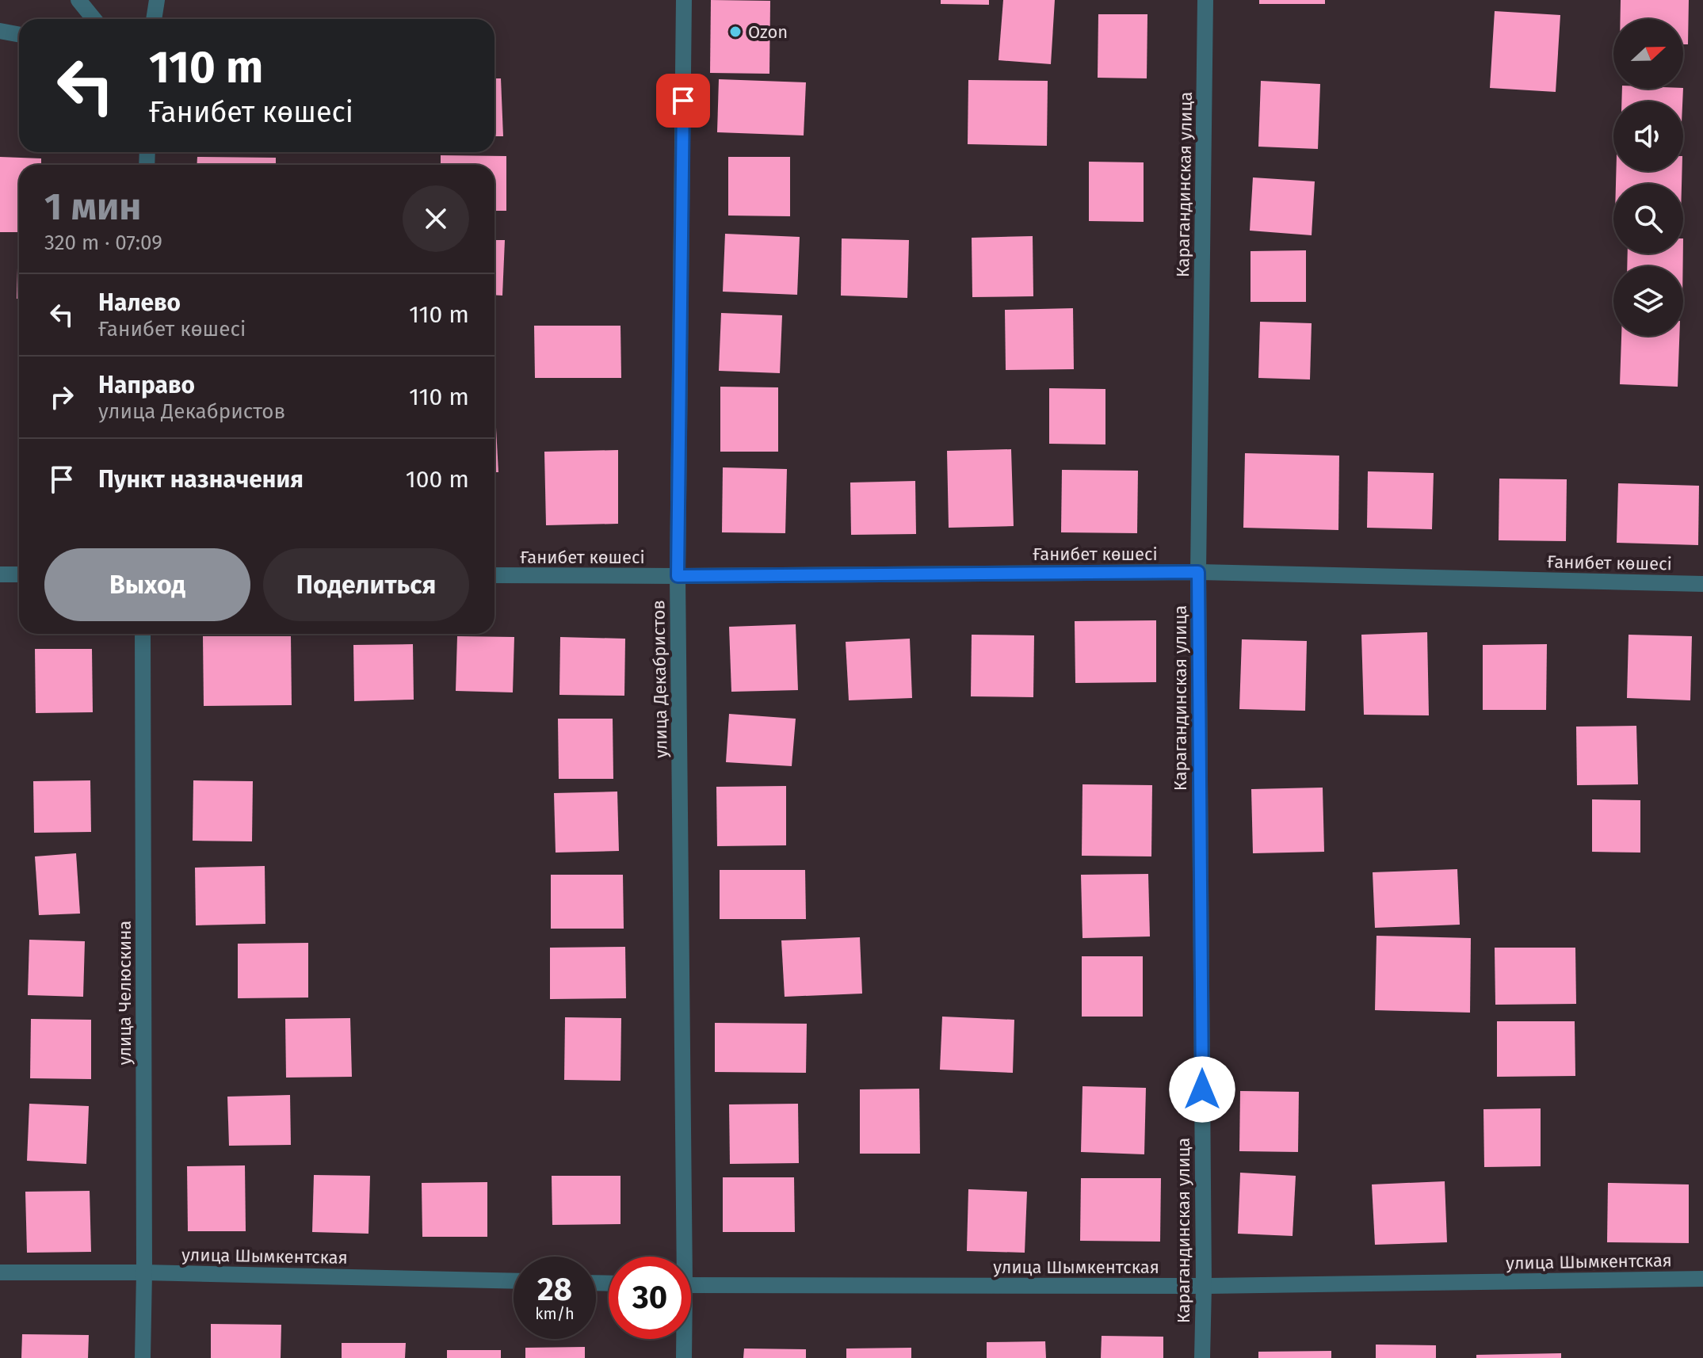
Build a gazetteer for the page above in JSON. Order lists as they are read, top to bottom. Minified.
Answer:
{"streets":{"street":["Карагандинская улица","Ғанибет көшесі","улица Декабристов","улица Челюскина","улица Шымкентская"]},"crossings":[["Карагандинская улица","Ғанибет көшесі"],["Карагандинская улица","улица Шымкентская"],["Ғанибет көшесі","улица Декабристов"],["улица Челюскина","улица Шымкентская"]],"places":["Ozon"],"north":"right","page":{"turn":["110 m","Ғанибет көшесі"],"heading":["1 мин","320 m · 07:09"],"list":[{"name":"Налево","note":"Ғанибет көшесі","value":"110 m"},{"name":"Направо","note":"улица Декабристов","value":"110 m"},{"name":"Пункт назначения","value":"100 m"}],"buttons":["Выход","Поделиться"],"speed":"28 km/h","limit":"30"}}
